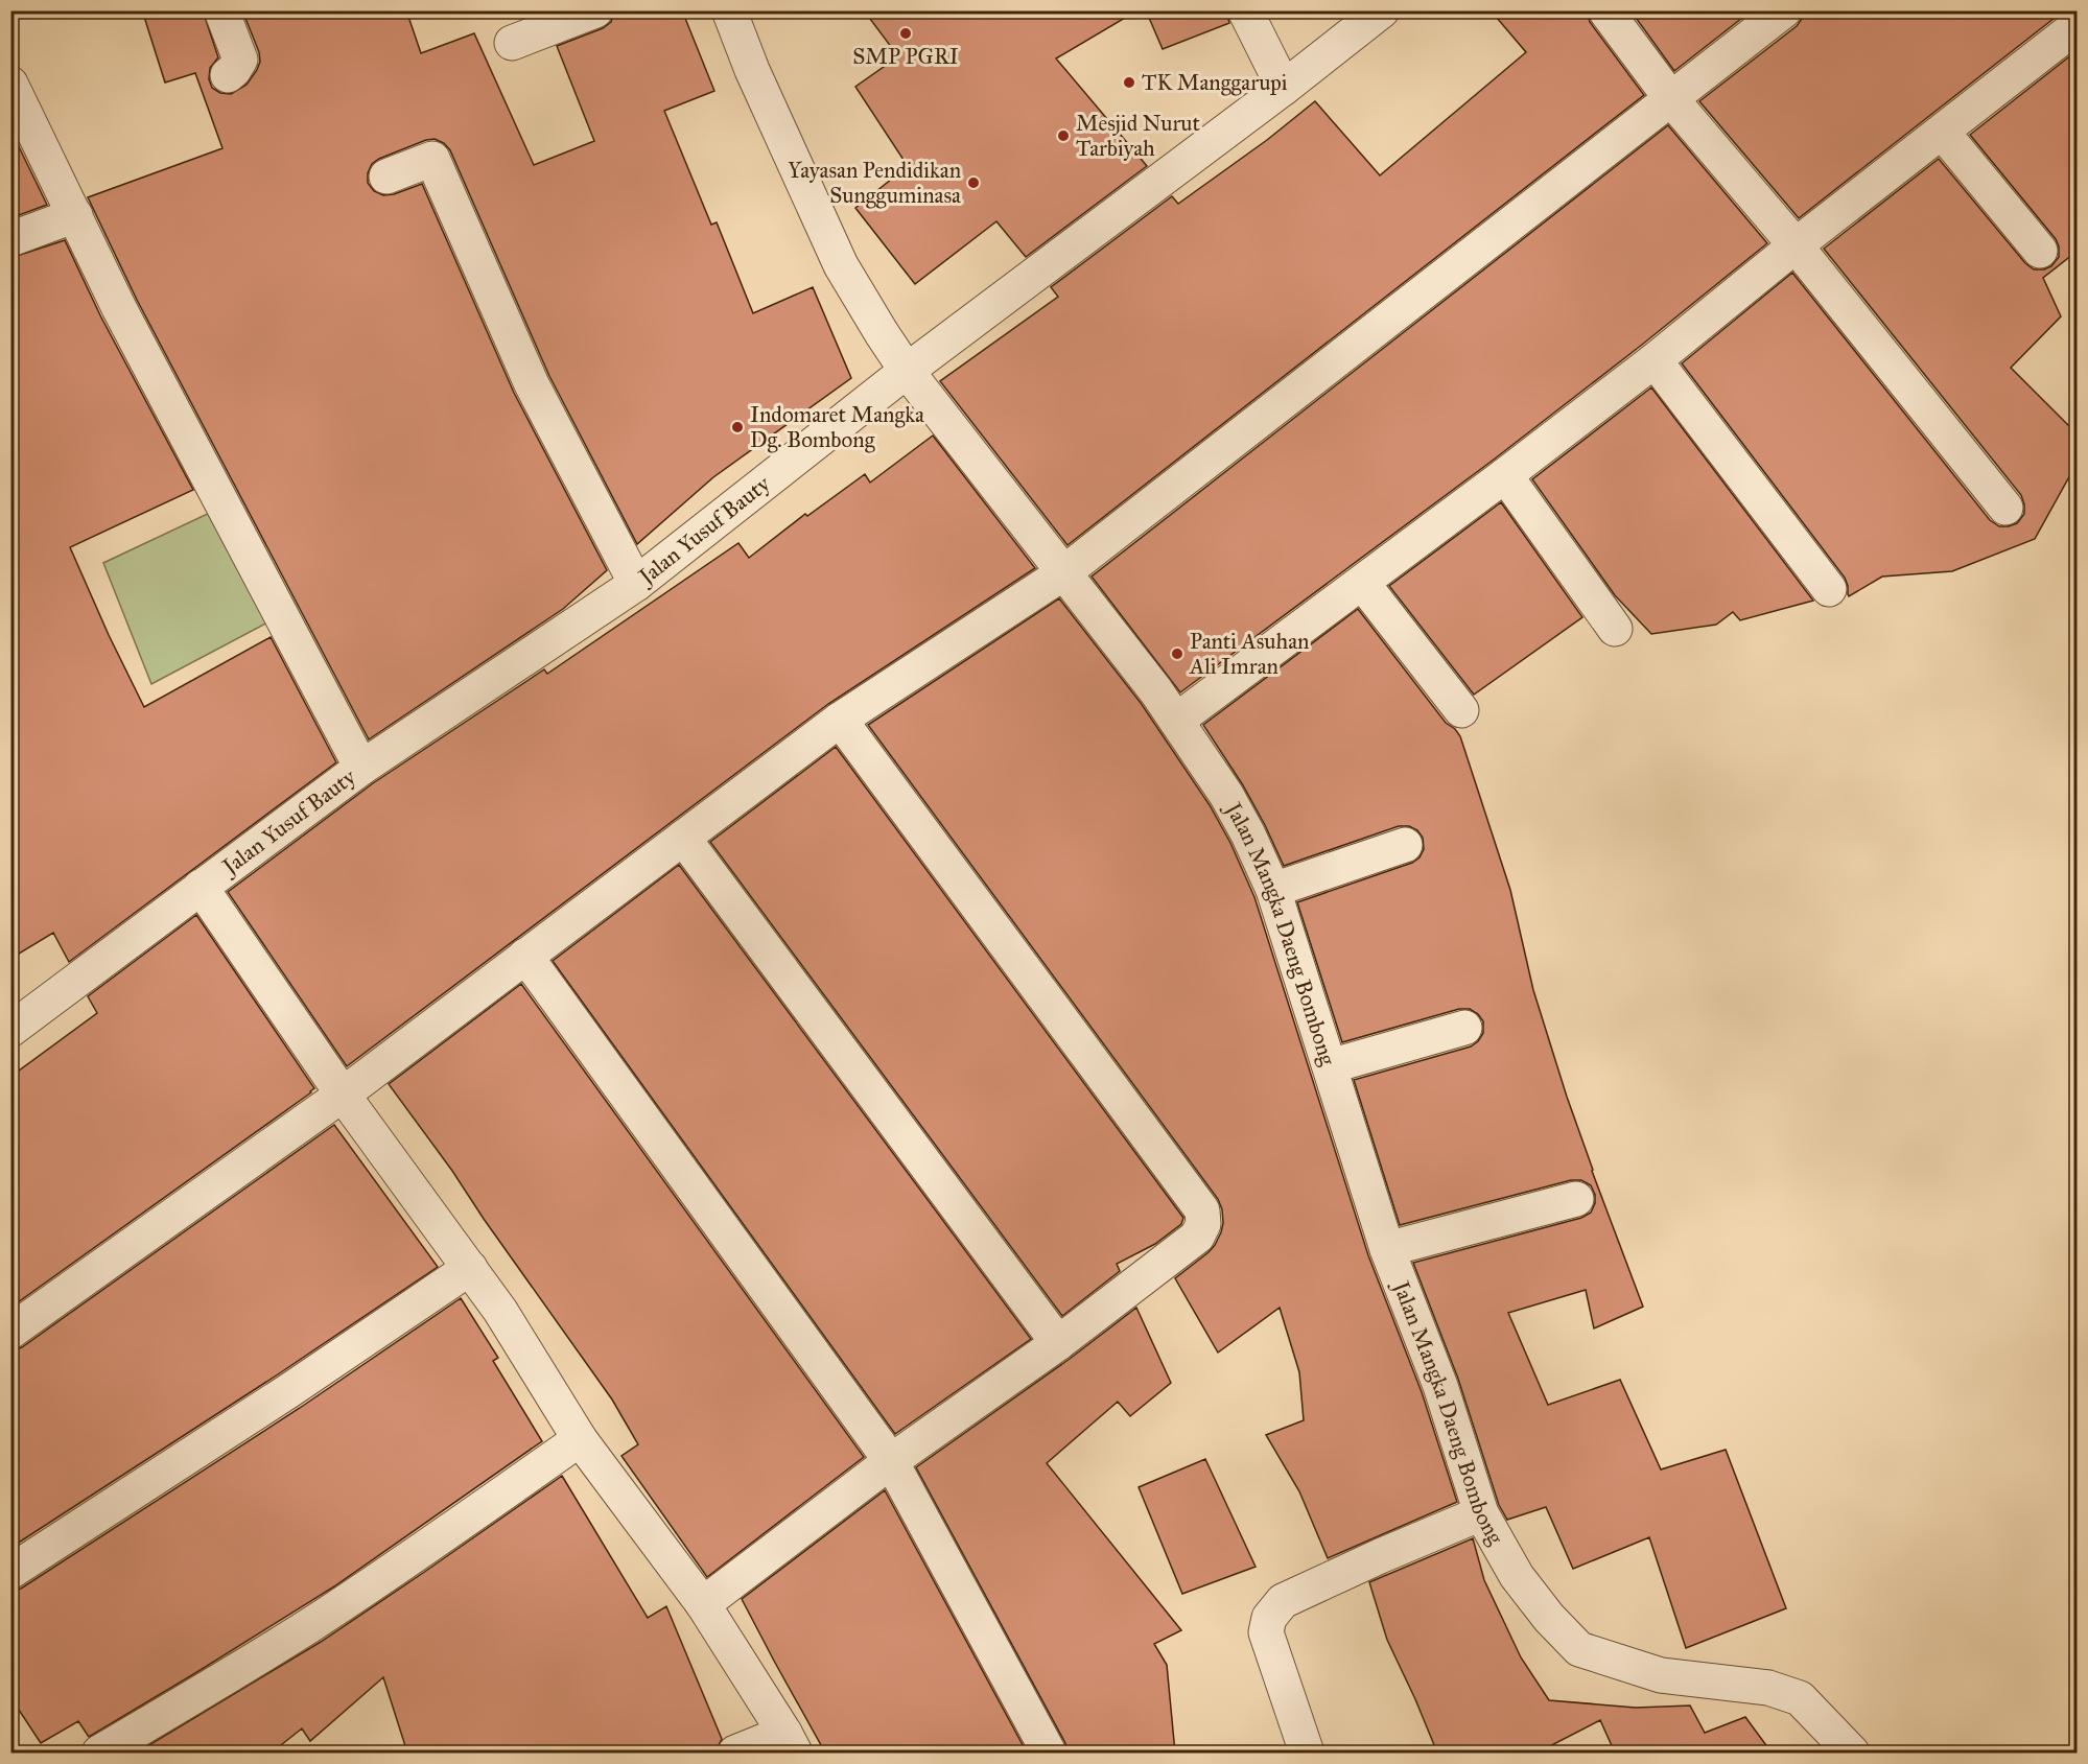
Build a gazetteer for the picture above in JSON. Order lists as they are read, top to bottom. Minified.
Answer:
{"streets":{"street":["Jalan Yusuf Bauty","Jalan Mangka Daeng Bombong"]},"crossings":[["Jalan Yusuf Bauty","Jalan Mangka Daeng Bombong"]],"places":["SMP PGRI","TK Manggarupi","Mesjid Nurut Tarbiyah","Yayasan Pendidikan Sungguminasa","Indomaret Mangka Dg. Bombong","Panti Asuhan Ali Imran"]}
